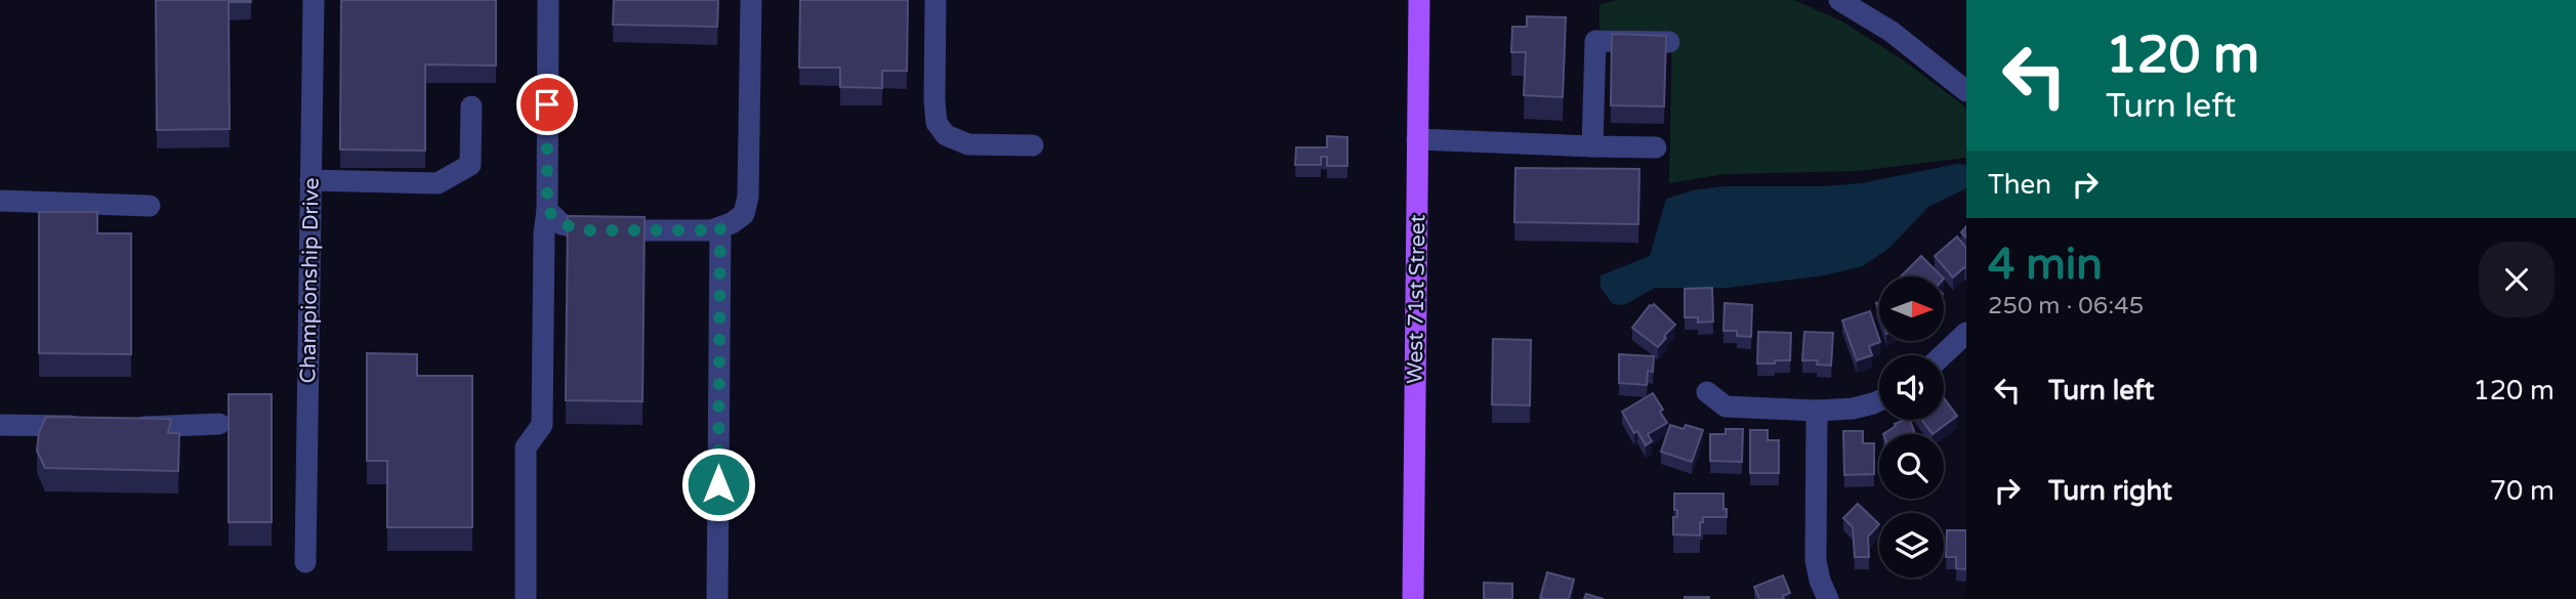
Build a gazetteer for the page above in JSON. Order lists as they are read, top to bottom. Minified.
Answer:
{"streets":{"main road":["West 71st Street"],"street":["Championship Drive"]},"north":"right","page":{"turn":["120 m","Turn left"],"then":"Then","heading":["4 min","250 m · 06:45"],"list":[{"name":"Turn left","value":"120 m"},{"name":"Turn right","value":"70 m"}]}}
